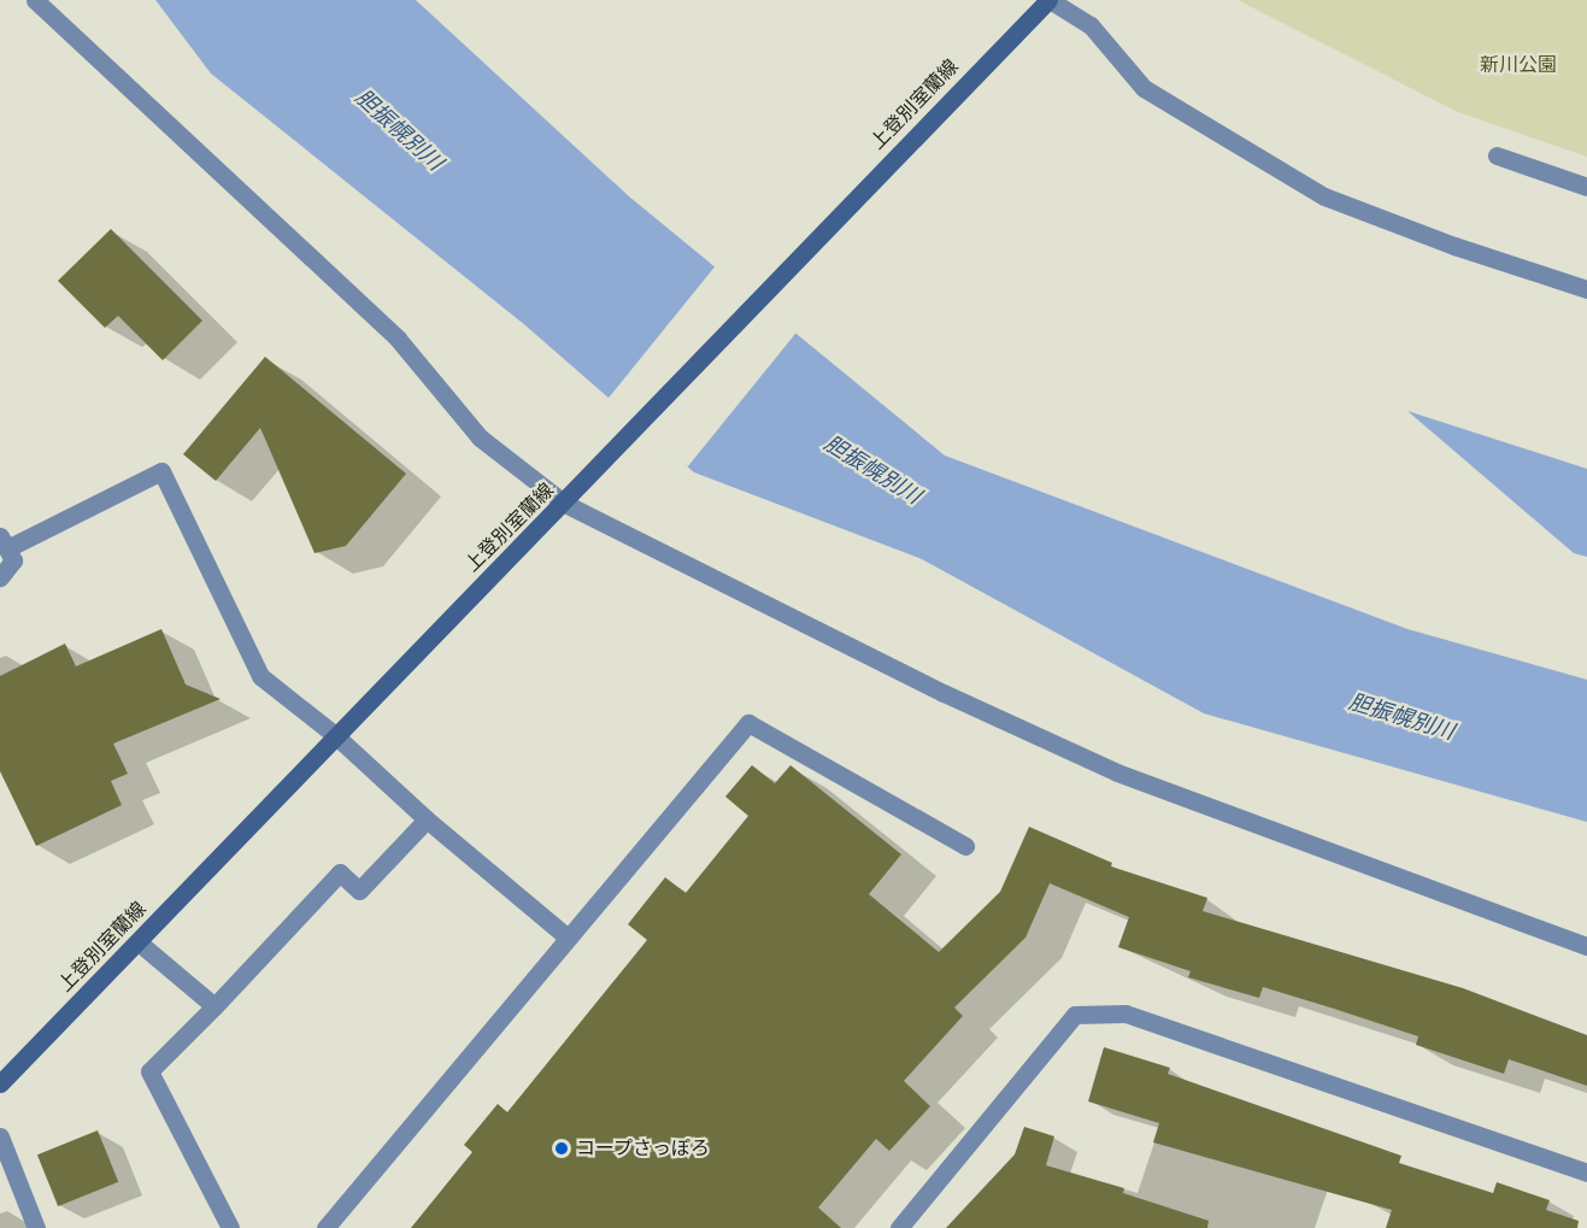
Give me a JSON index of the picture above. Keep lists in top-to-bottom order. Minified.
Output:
{"streets":{"main road":["上登別室蘭線"]},"water":["胆振幌別川"],"parks":["新川公園"],"places":["コープさっぽろ"]}
